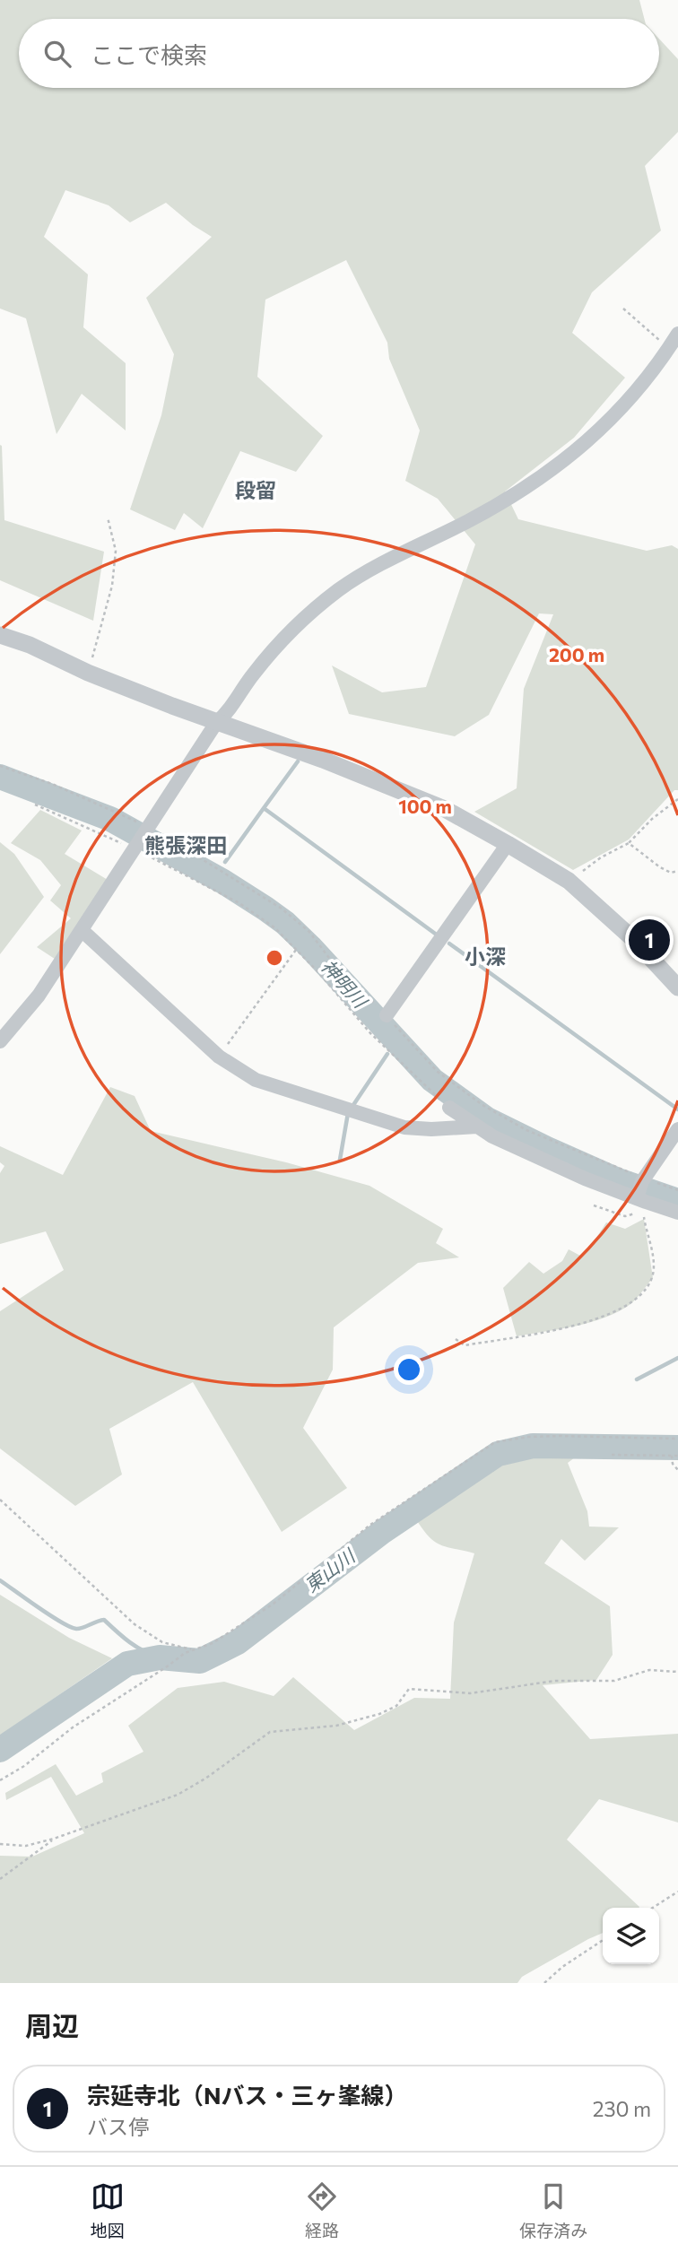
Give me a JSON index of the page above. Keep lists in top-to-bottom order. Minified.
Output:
{"districts":["段留","熊張深田","小深"],"water":["神明川","東山川"],"page":{"search":"ここで検索","pins":"1","heading":"周辺","list":[{"mark":"1","name":"宗延寺北（Nバス・三ヶ峯線）","note":"バス停","value":"230 m"}],"nav":["地図","経路","保存済み"]},"rings":["200 m","100 m"]}
